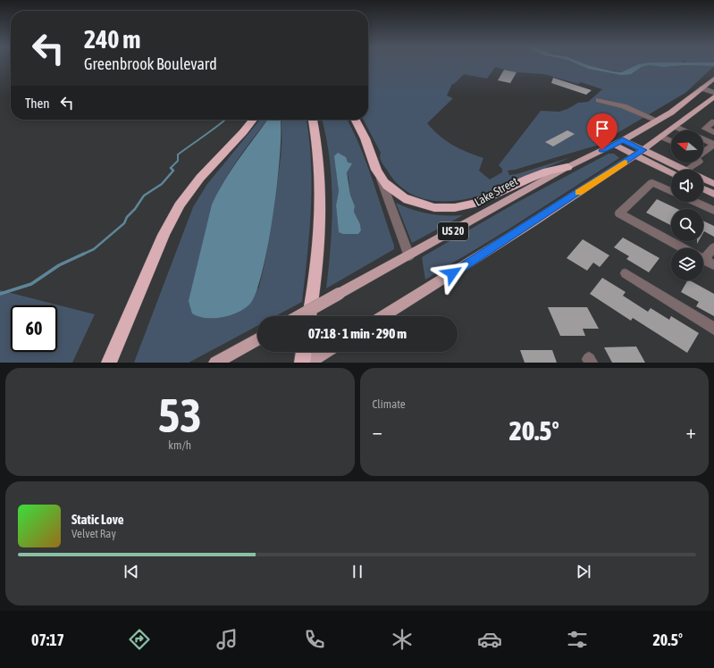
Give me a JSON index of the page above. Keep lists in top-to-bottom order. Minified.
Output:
{"streets":{"main road":["Lake Street","US 20"]},"north":"left","page":{"turn":["240 m","Greenbrook Boulevard"],"then":"Then","limit":"60","trip":"07:18 · 1 min · 290 m","tile":[["53","km/h"],"Climate"],"heat":["−","20.5°","+"],"song":["Static Love","Velvet Ray"],"tabs":["07:17","20.5°"]}}
